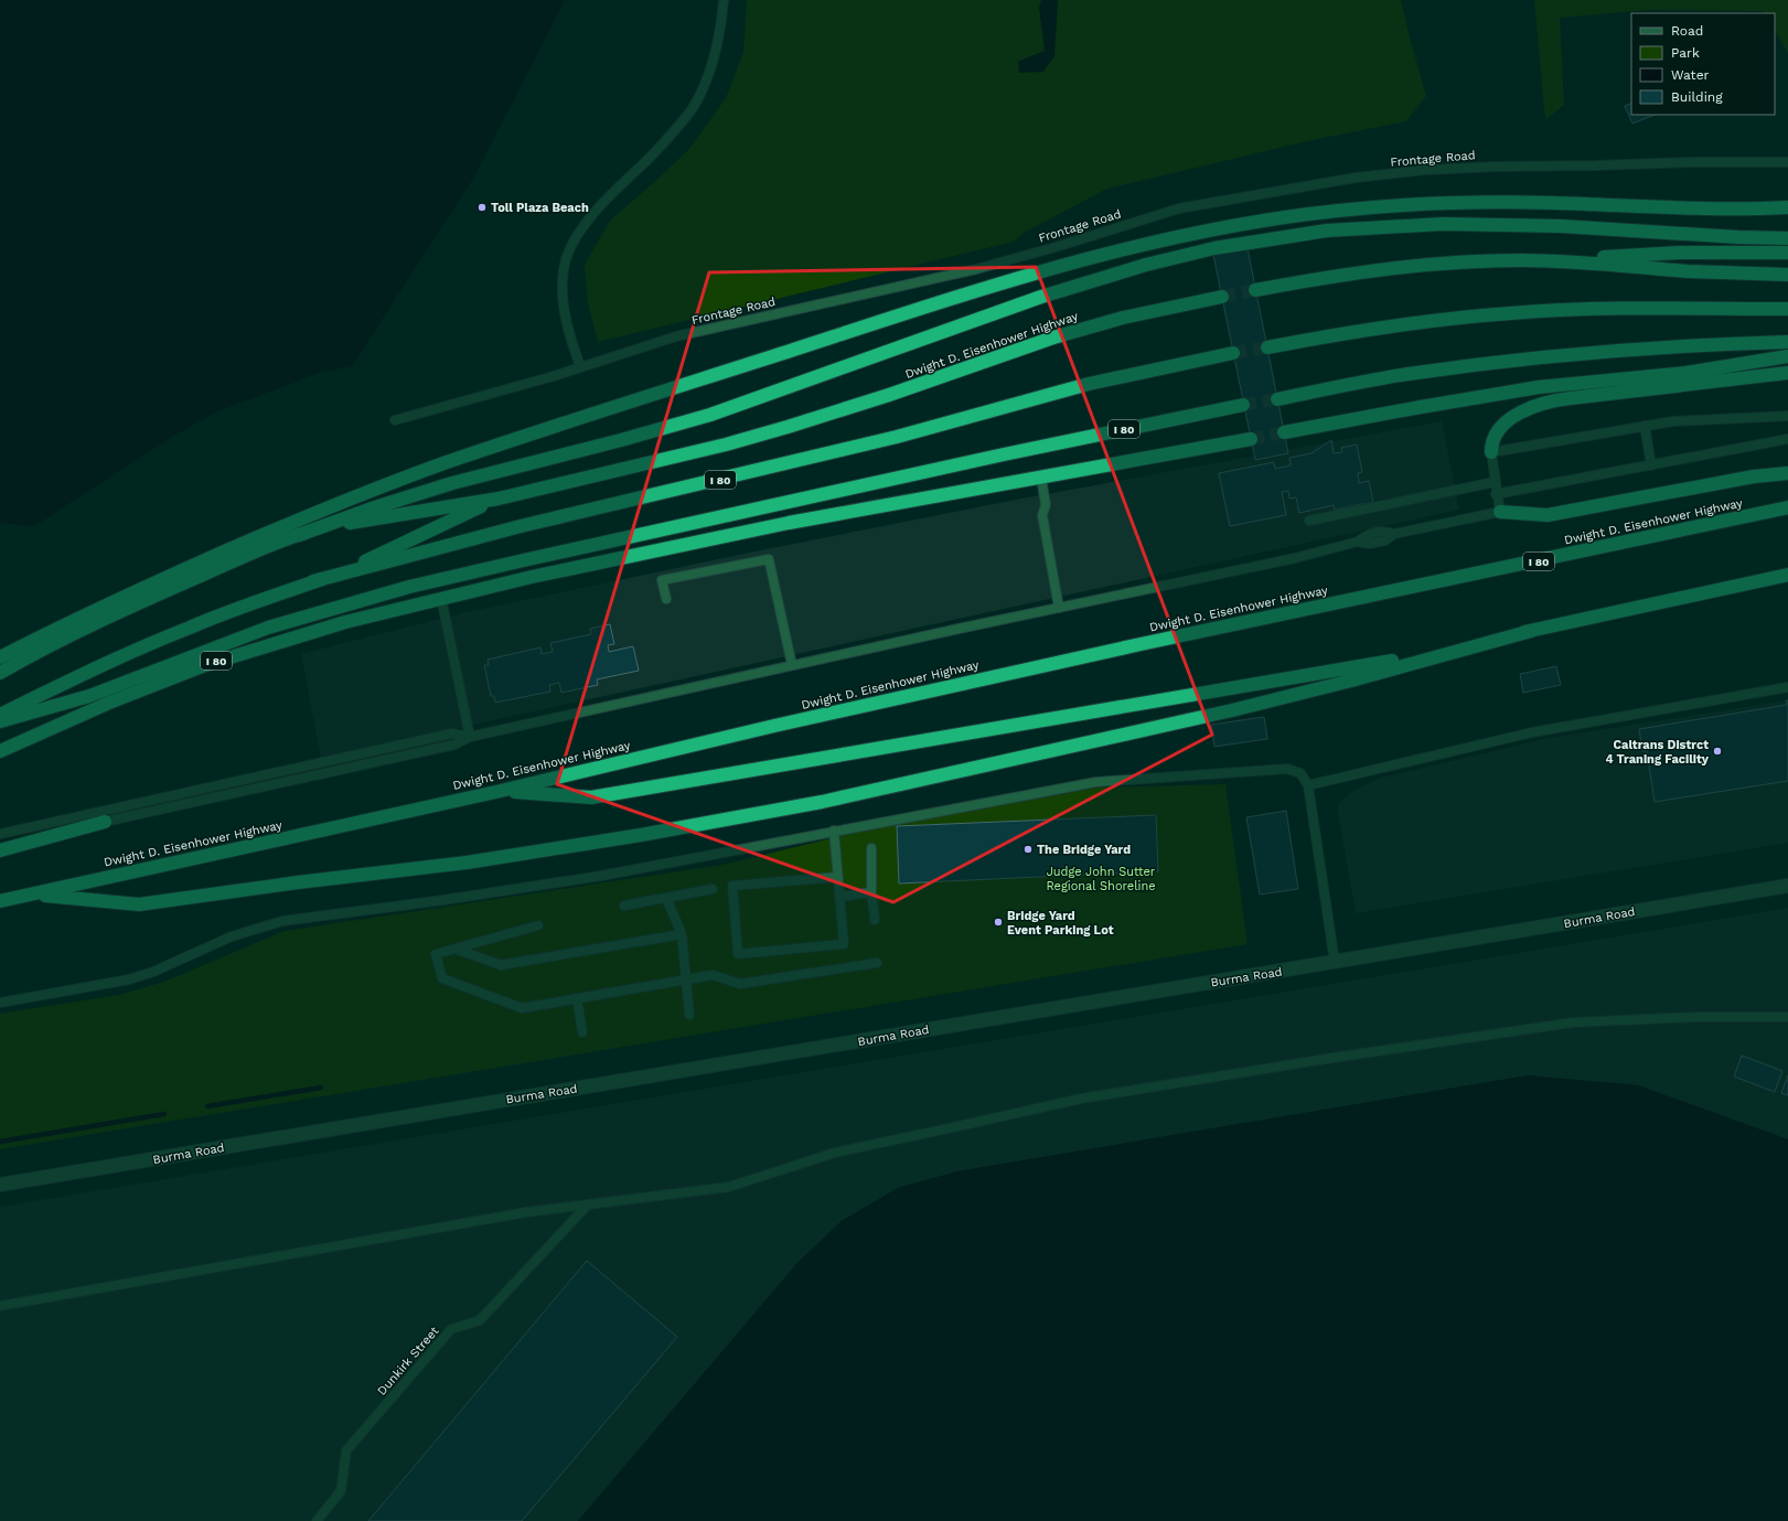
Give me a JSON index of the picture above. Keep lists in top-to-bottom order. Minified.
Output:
{"streets":{"highway":["Dwight D. Eisenhower Highway","I 80"],"street":["Burma Road"],"lane":["Frontage Road","Dunkirk Street"]},"parks":["Judge John Sutter Regional Shoreline"],"places":["Toll Plaza Beach","Caltrans Distrct 4 Traning Facility","The Bridge Yard","Bridge Yard Event Parking Lot"],"legend":["Road","Park","Water","Building"]}
